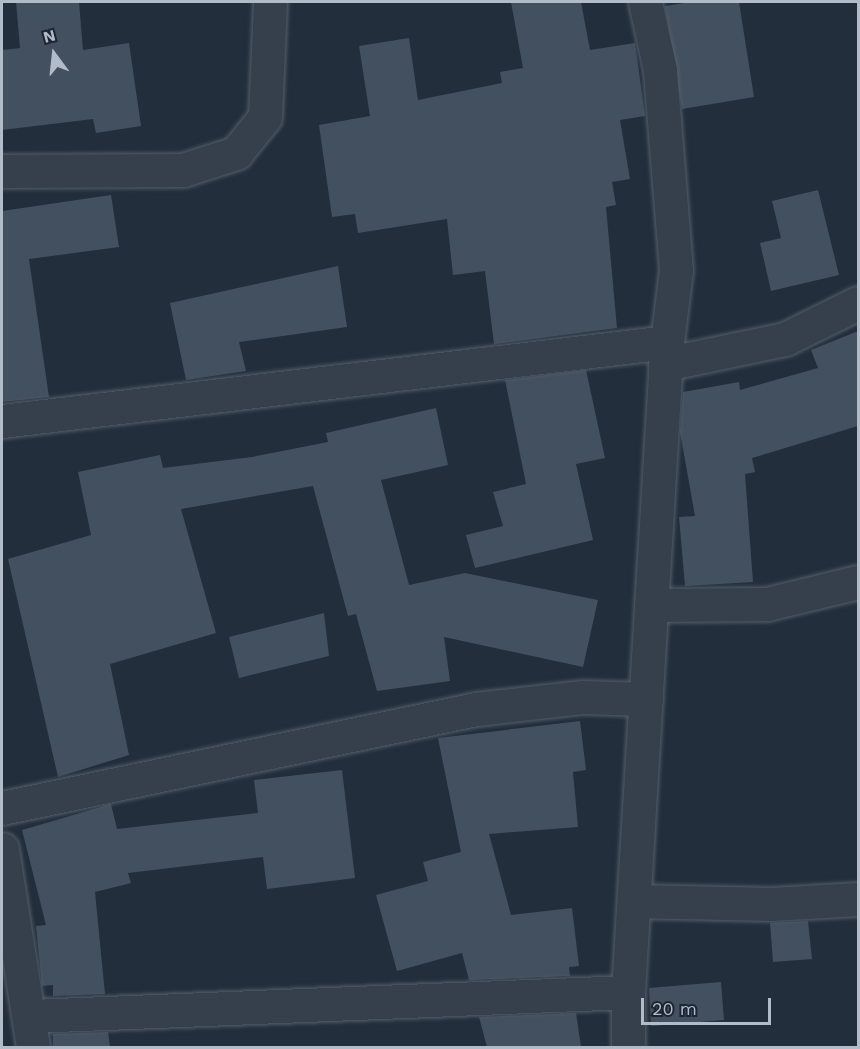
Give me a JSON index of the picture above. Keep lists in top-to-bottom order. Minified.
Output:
{"scale_bar":"20 m","north":"top"}
